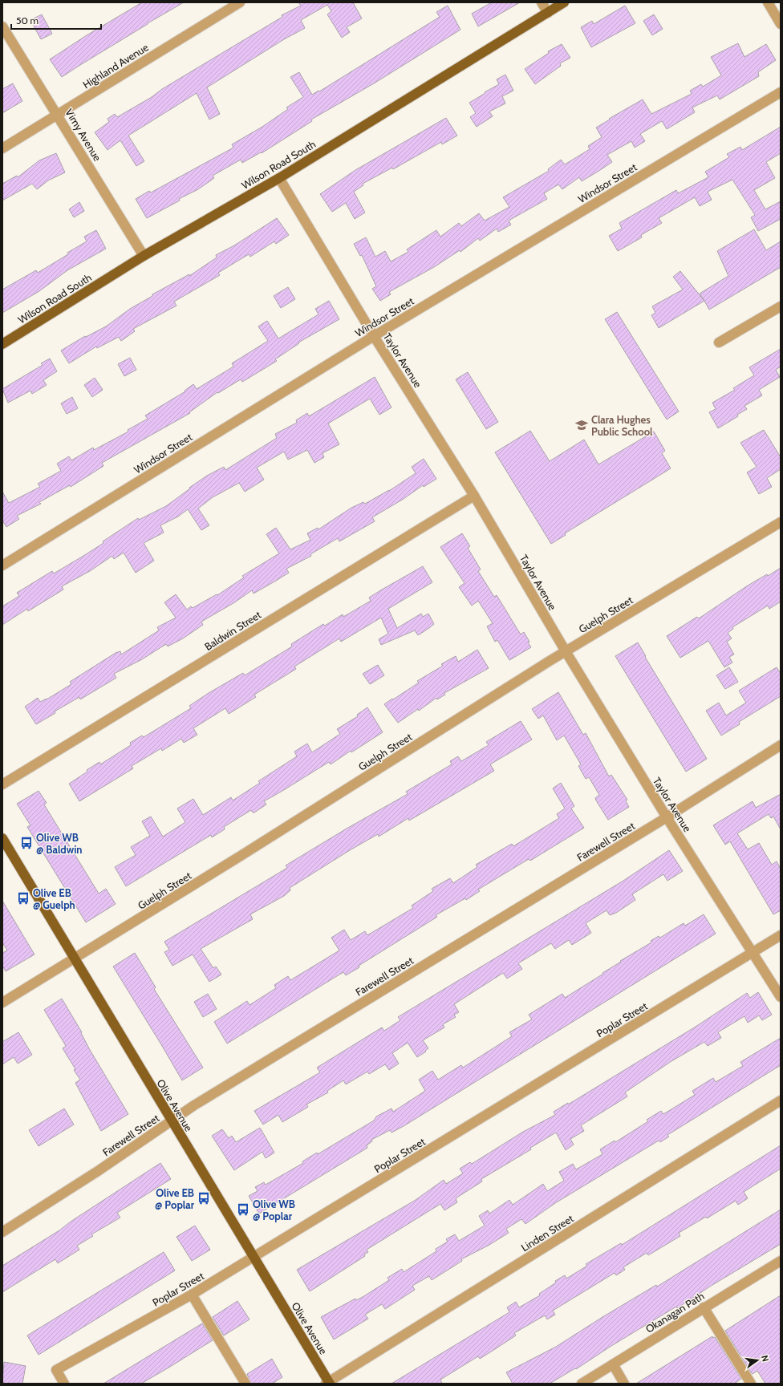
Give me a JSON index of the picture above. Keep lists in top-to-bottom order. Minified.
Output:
{"streets":{"main road":["Wilson Road South","Olive Avenue"],"street":["Highland Avenue","Vimy Avenue","Windsor Street","Taylor Avenue","Guelph Street","Baldwin Street","Farewell Street","Poplar Street","Linden Street","Okanagan Path"]},"crossings":[["Highland Avenue","Vimy Avenue"],["Vimy Avenue","Wilson Road South"],["Wilson Road South","Taylor Avenue"],["Windsor Street","Taylor Avenue"],["Taylor Avenue","Guelph Street"],["Taylor Avenue","Baldwin Street"],["Taylor Avenue","Farewell Street"],["Taylor Avenue","Poplar Street"],["Guelph Street","Olive Avenue"],["Farewell Street","Olive Avenue"],["Poplar Street","Olive Avenue"],["Olive Avenue","Linden Street"]],"places":{"school or university":["Clara Hughes Public School"],"bus stop":["Olive WB @ Baldwin","Olive EB @ Guelph","Olive EB @ Poplar","Olive WB @ Poplar"]},"scale_bar":"50 m","north":"right"}
